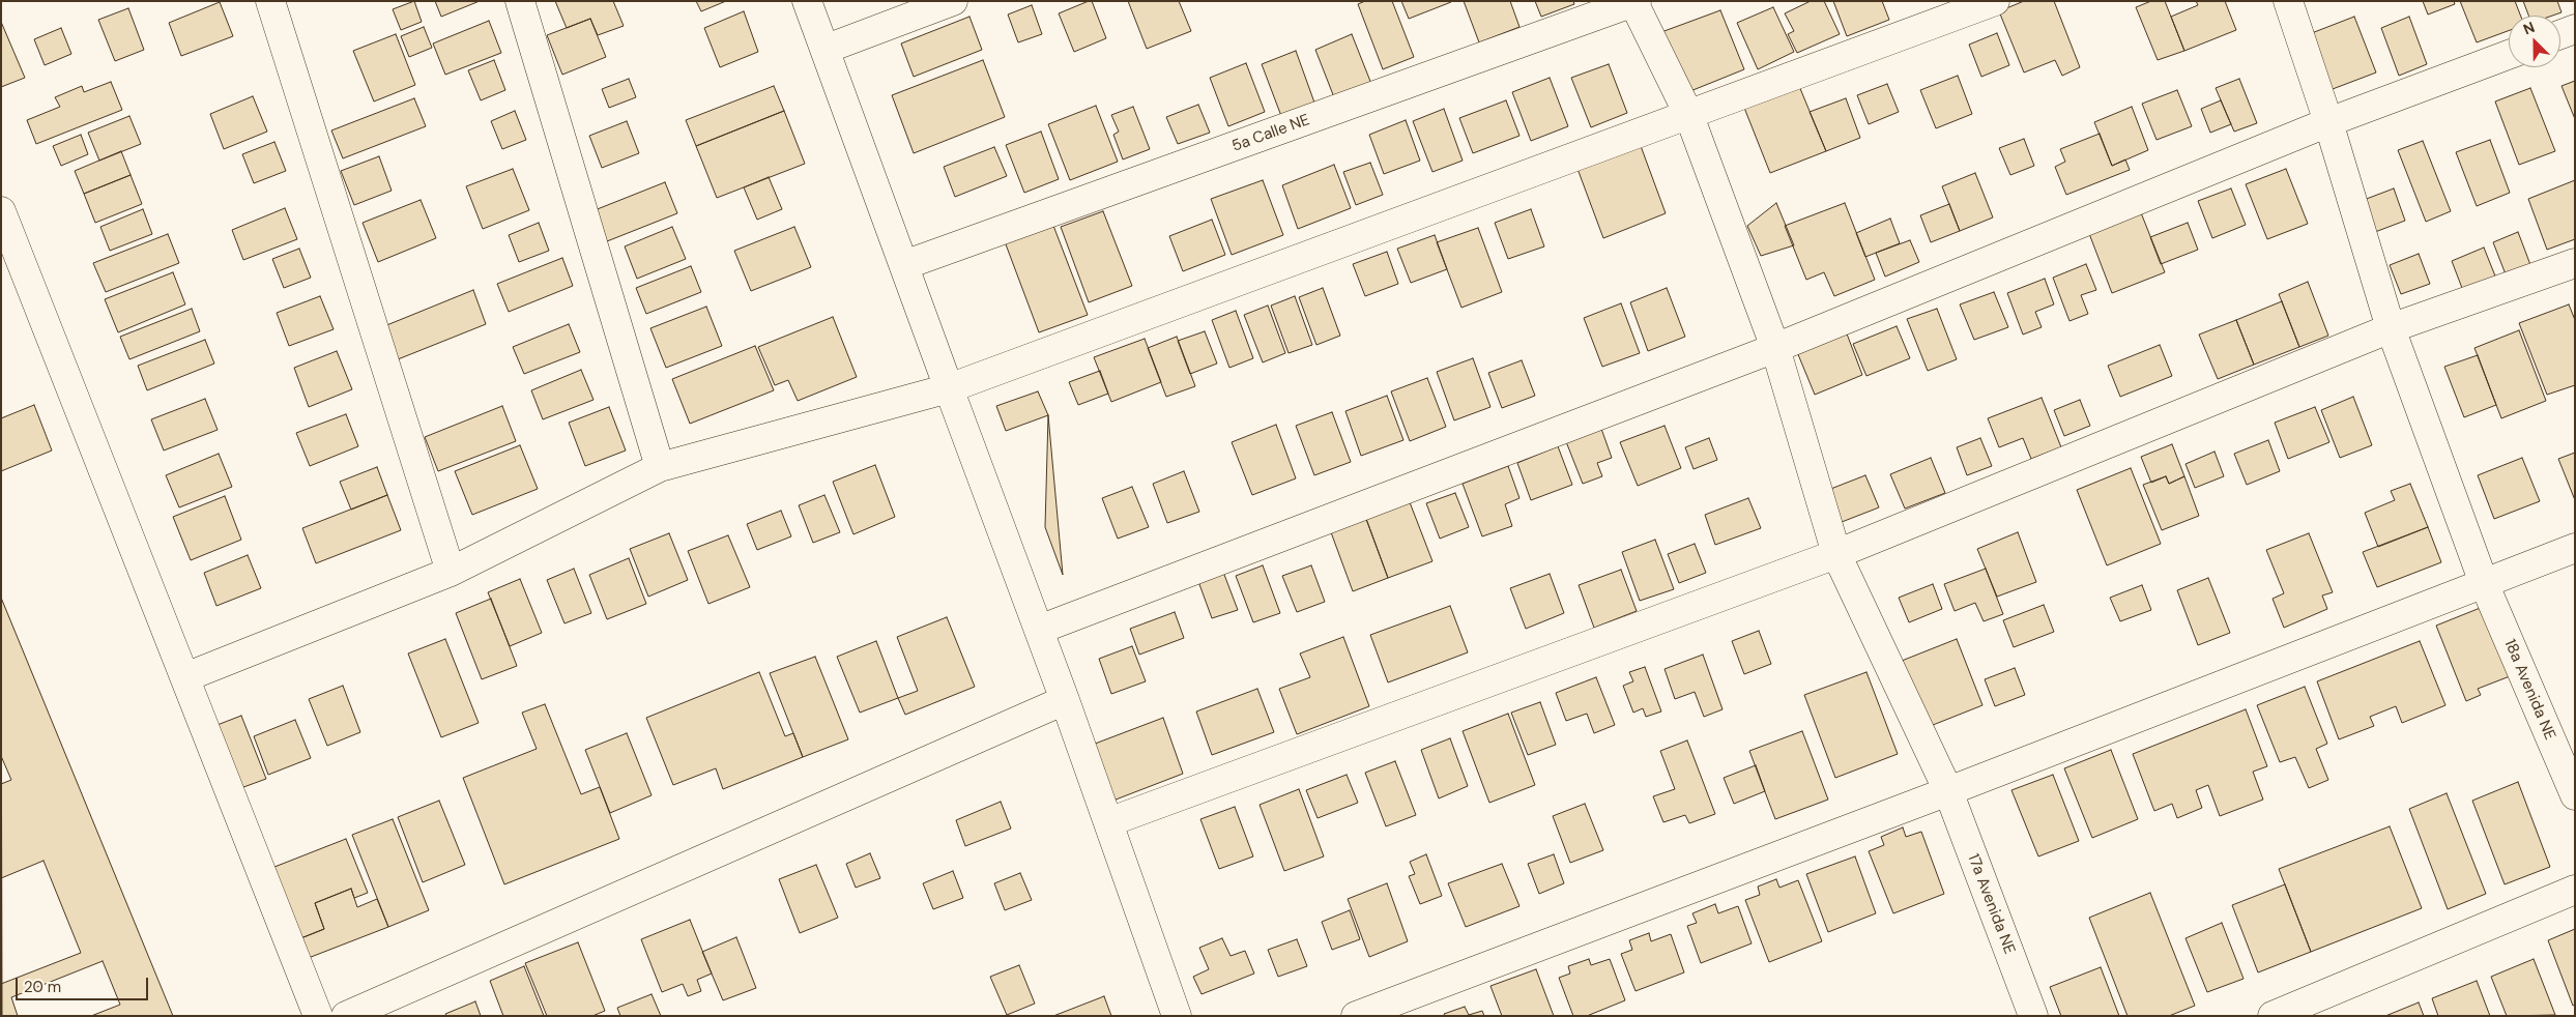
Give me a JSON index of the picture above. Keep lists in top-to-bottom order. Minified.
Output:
{"streets":{"street":["5a Calle NE","18a Avenida NE","17a Avenida NE"]},"crossings":[["5a Calle NE","17a Avenida NE"]],"scale_bar":"20 m","north":"top left"}
